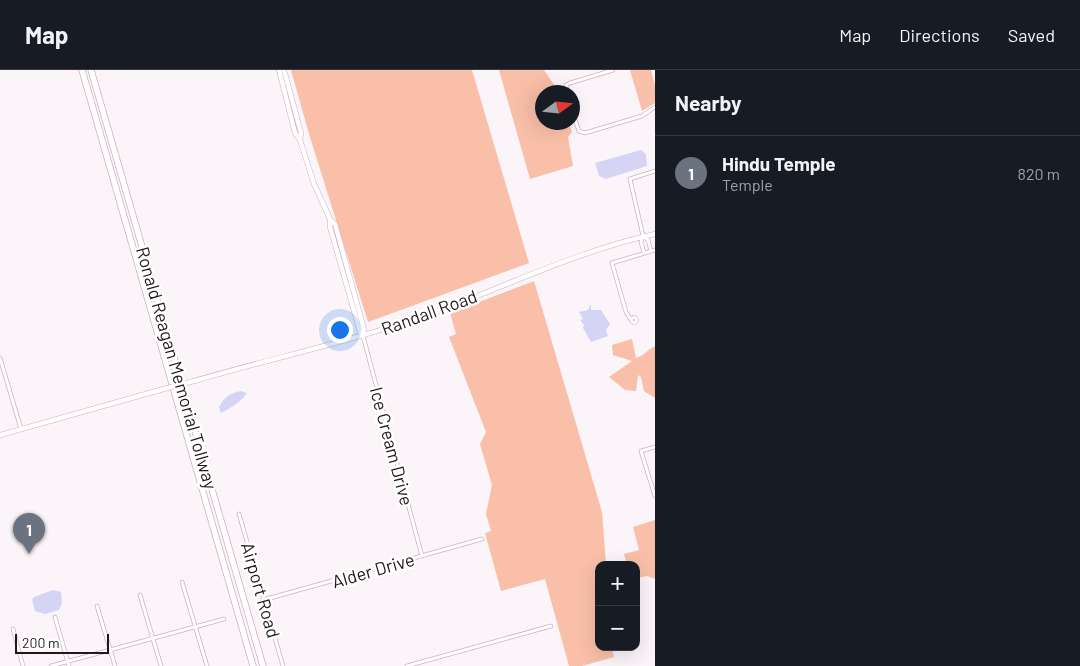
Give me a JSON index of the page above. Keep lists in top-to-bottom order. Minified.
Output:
{"streets":{"highway":["Ronald Reagan Memorial Tollway"],"main road":["Randall Road"],"street":["Ice Cream Drive","Alder Drive","Airport Road"]},"crossings":[["Randall Road","Ice Cream Drive"],["Ice Cream Drive","Alder Drive"],["Alder Drive","Airport Road"]],"scale_bar":"200 m","north":"right","page":{"header":"Map","nav":["Map","Directions","Saved"],"heading":"Nearby","list":[{"mark":"1","name":"Hindu Temple","note":"Temple","value":"820 m"}],"pins":"1","map_buttons":["+","−"],"scale":"200 m"}}
